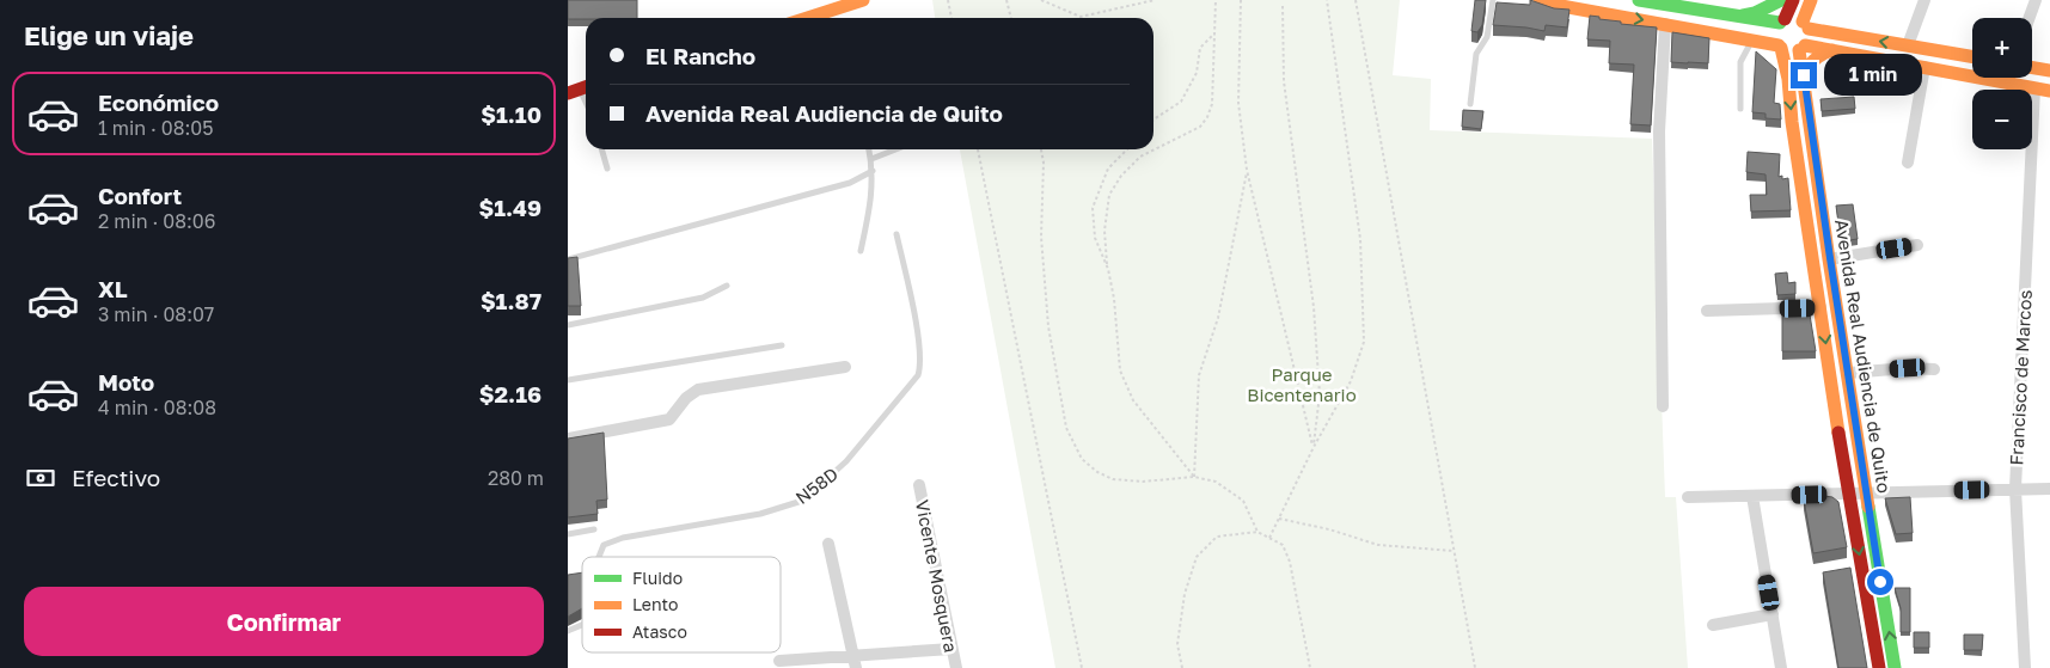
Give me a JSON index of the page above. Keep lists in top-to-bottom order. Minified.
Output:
{"streets":{"main road":["Avenida Real Audiencia de Quito"],"street":["Francisco de Marcos","Vicente Mosquera"],"lane":["N58D"]},"parks":["Parque Bicentenario"],"legend":["Fluido","Lento","Atasco"],"page":{"heading":"Elige un viaje","map_buttons":["+","−"],"banner":["El Rancho","Avenida Real Audiencia de Quito"],"bubble":"1 min","list":[{"name":"Económico","note":"1 min · 08:05","value":"$1.10"},{"name":"Confort","note":"2 min · 08:06","value":"$1.49"},{"name":"XL","note":"3 min · 08:07","value":"$1.87"},{"name":"Moto","note":"4 min · 08:08","value":"$2.16"}],"pay":["Efectivo","280 m"],"buttons":"Confirmar"}}
